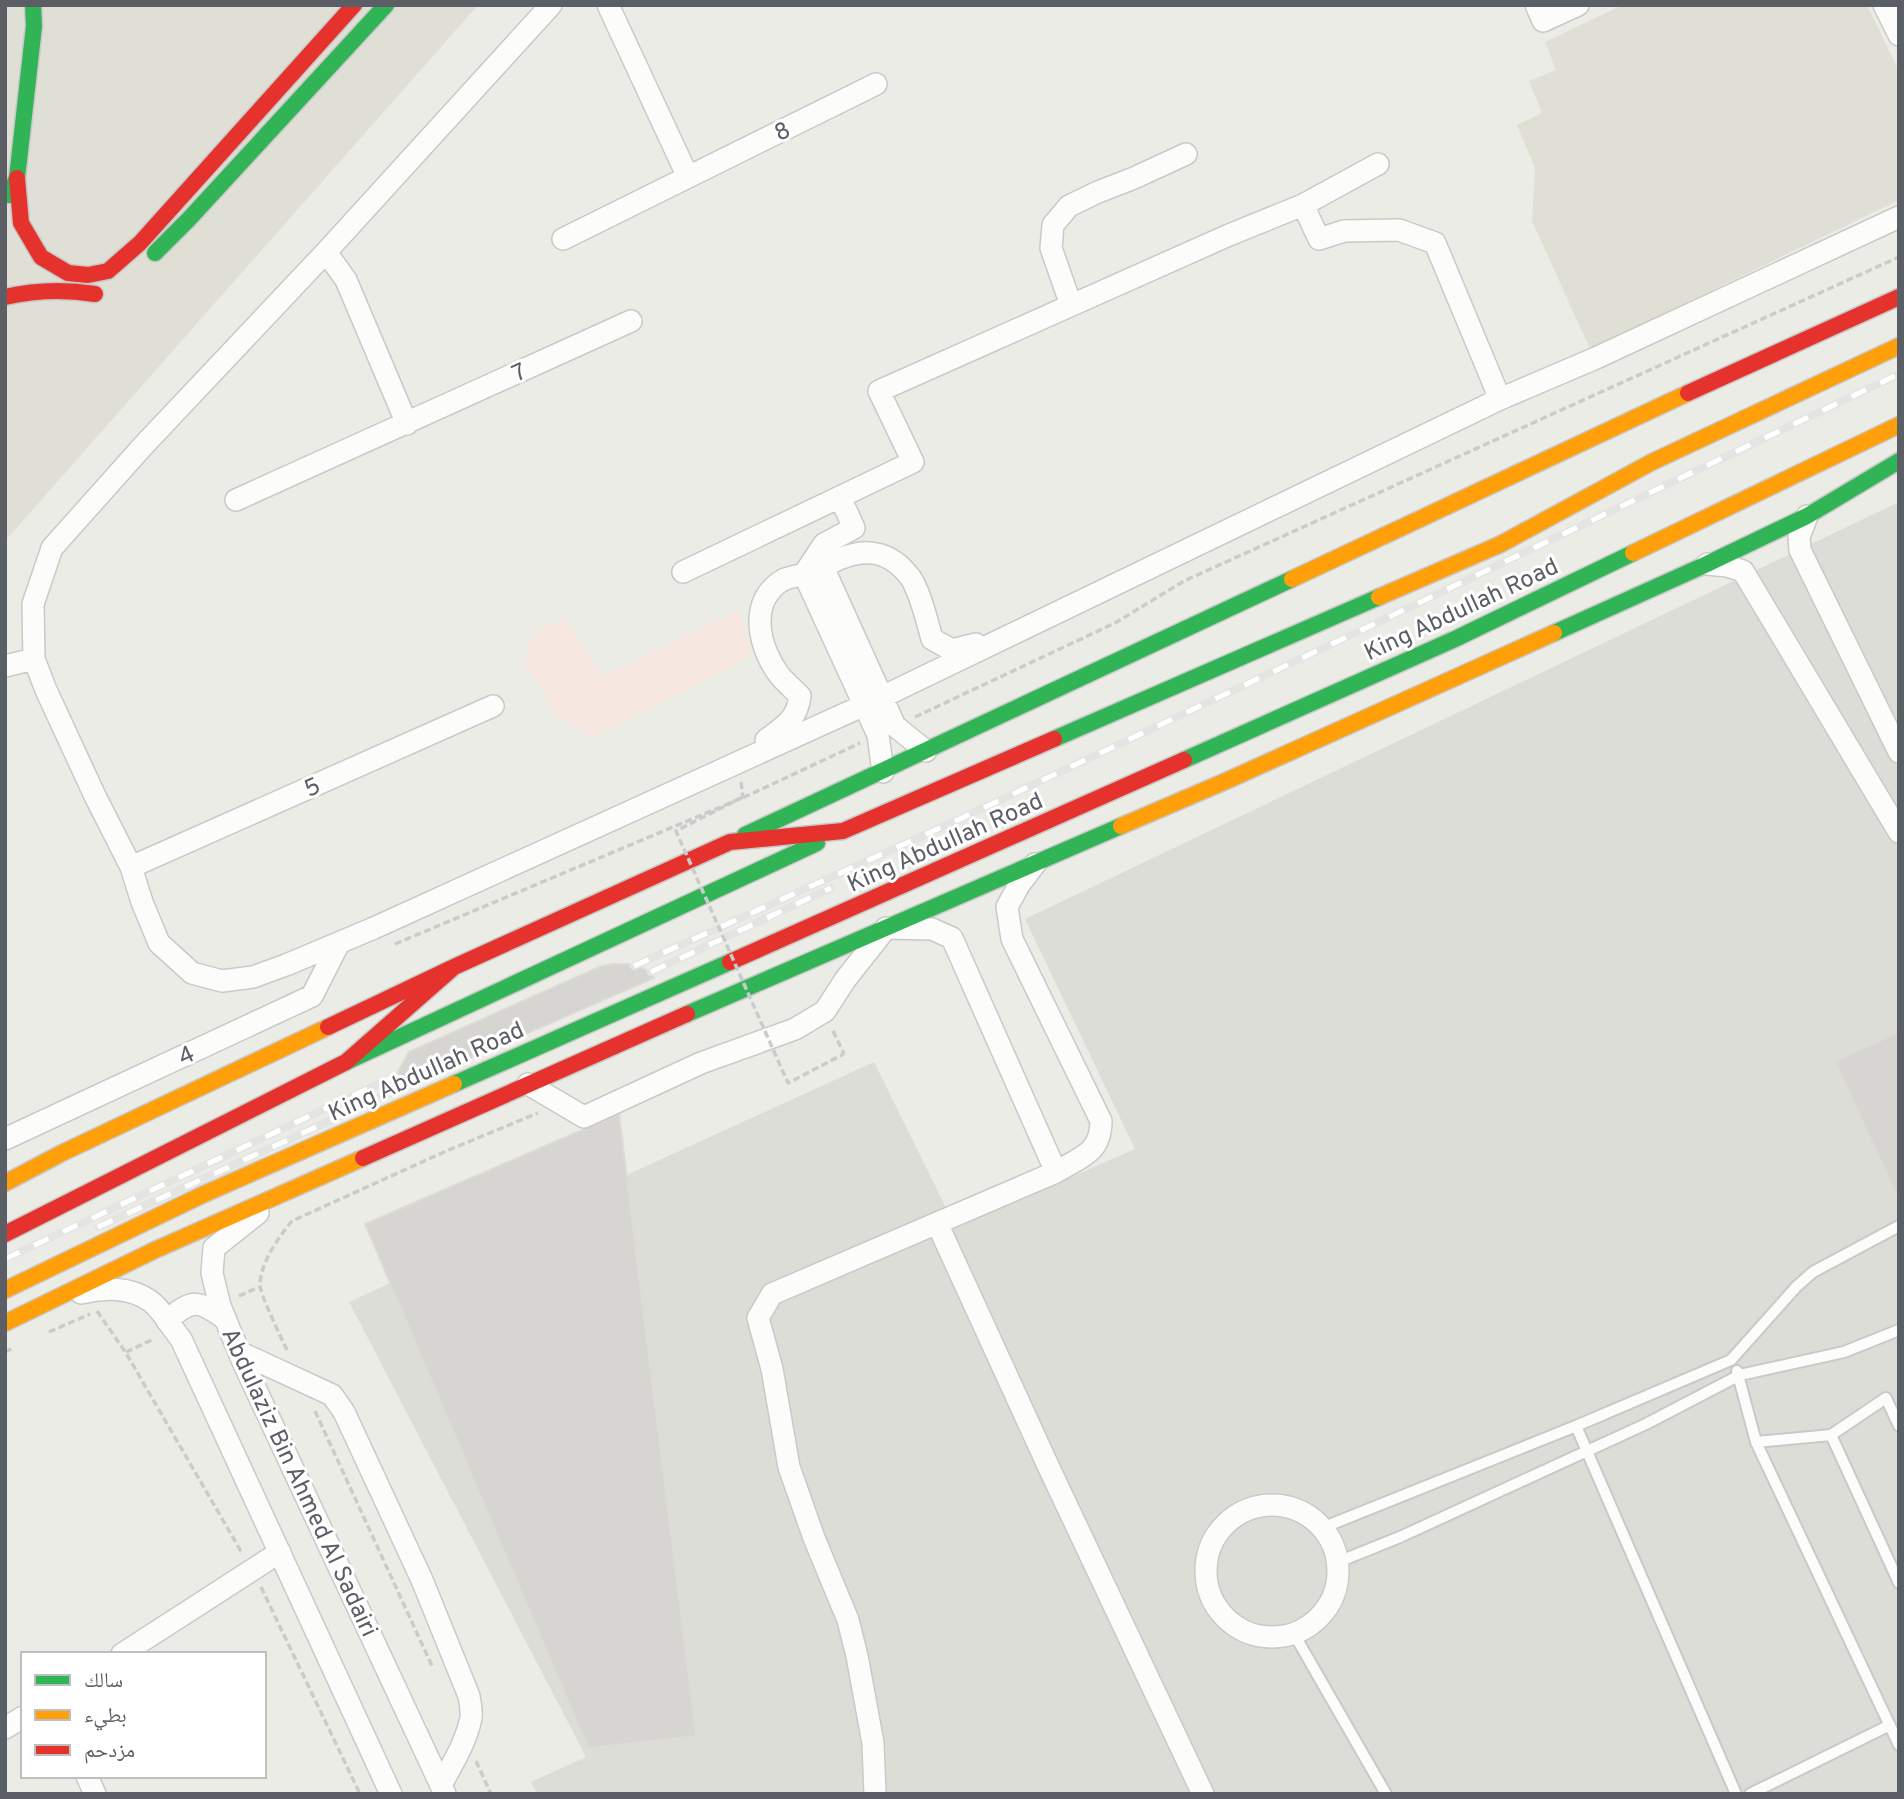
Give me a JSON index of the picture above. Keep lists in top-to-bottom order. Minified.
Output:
{"streets":{"main road":["King Abdullah Road"],"street":["8","7","5","4","Abdulaziz Bin Ahmed Al Sadairi"]},"legend":["سالك","بطيء","مزدحم"]}
